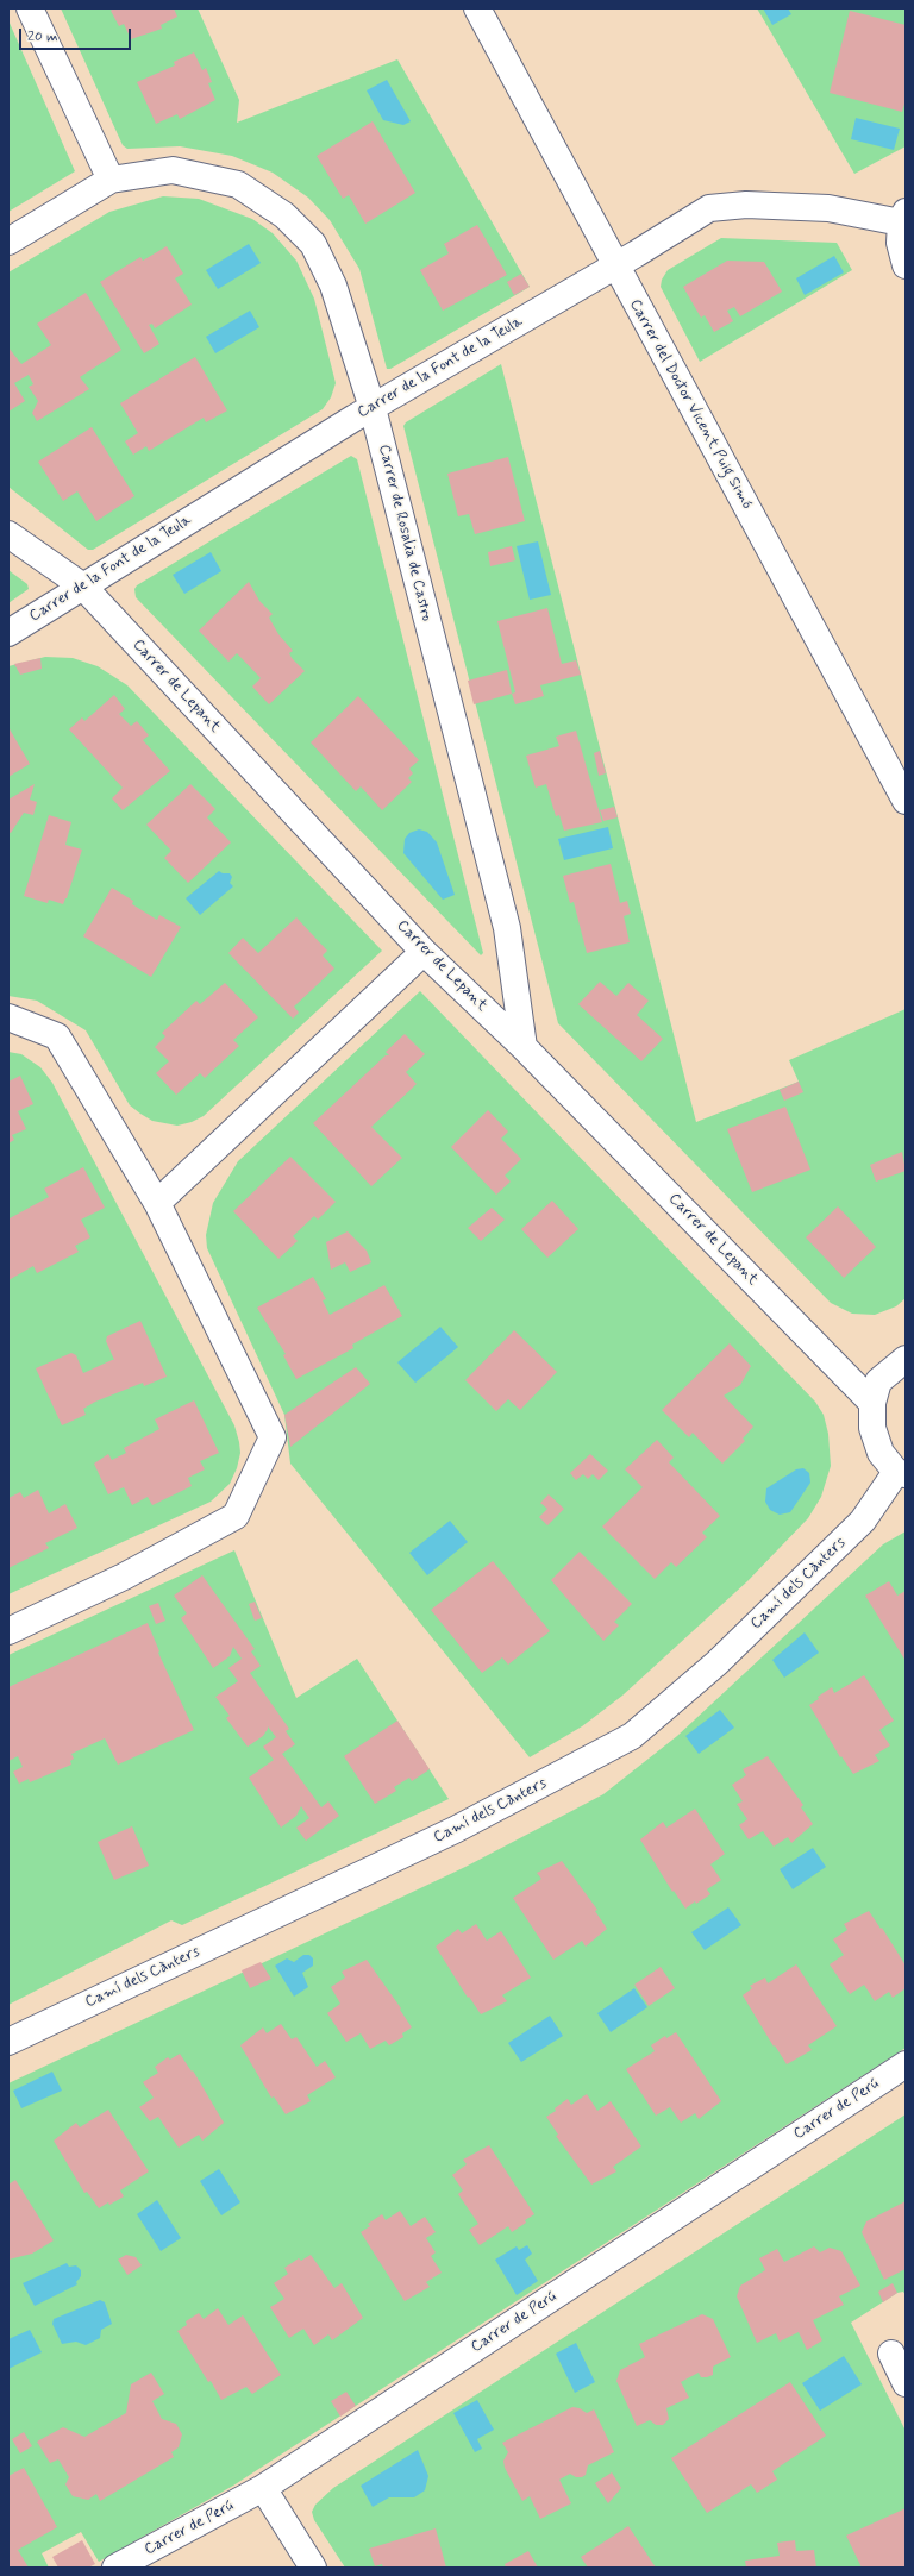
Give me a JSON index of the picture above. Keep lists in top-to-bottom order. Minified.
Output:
{"streets":{"street":["Carrer de la Font de la Teula","Carrer del Doctor Vicent Puig Simó","Carrer de Rosalia de Castro","Carrer de Lepant","Camí dels Cànters","Carrer de Perú"]},"crossings":[["Carrer de la Font de la Teula","Carrer del Doctor Vicent Puig Simó"],["Carrer de la Font de la Teula","Carrer de Rosalia de Castro"],["Carrer de la Font de la Teula","Carrer de Lepant"],["Carrer de Rosalia de Castro","Carrer de Lepant"]],"scale_bar":"20 m"}
